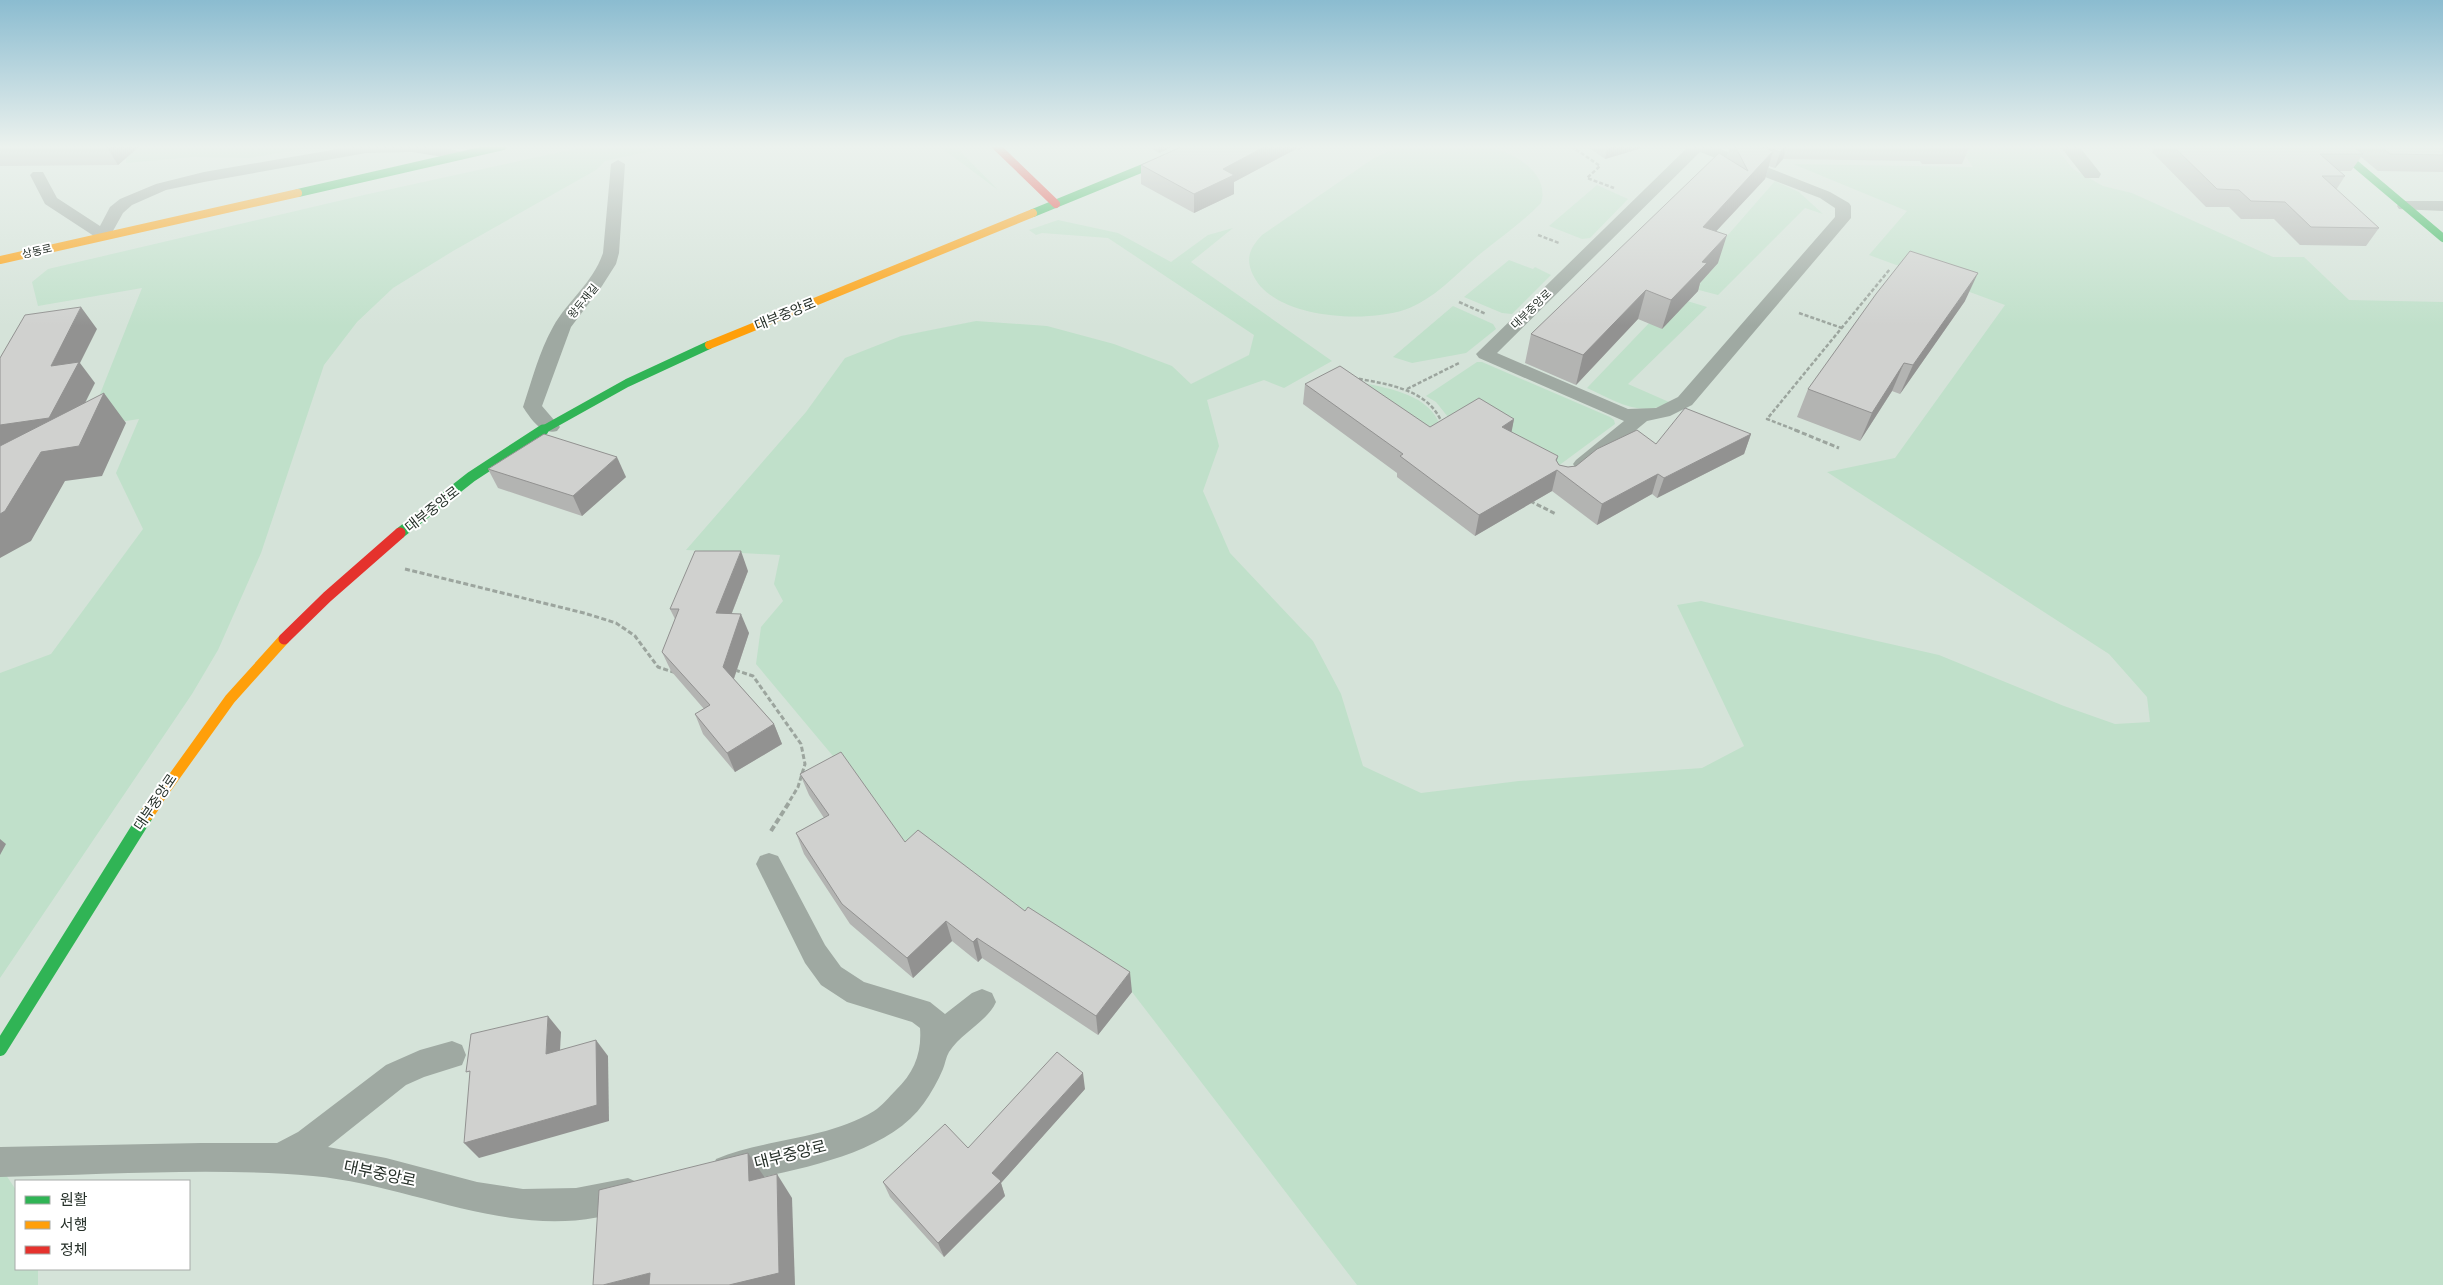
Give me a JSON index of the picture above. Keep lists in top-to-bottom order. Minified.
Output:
{"streets":{"street":["상동로","대부중앙로"],"lane":["왕두재길"]},"crossings":[["왕두재길","대부중앙로"]],"legend":["원활","서행","정체"]}
